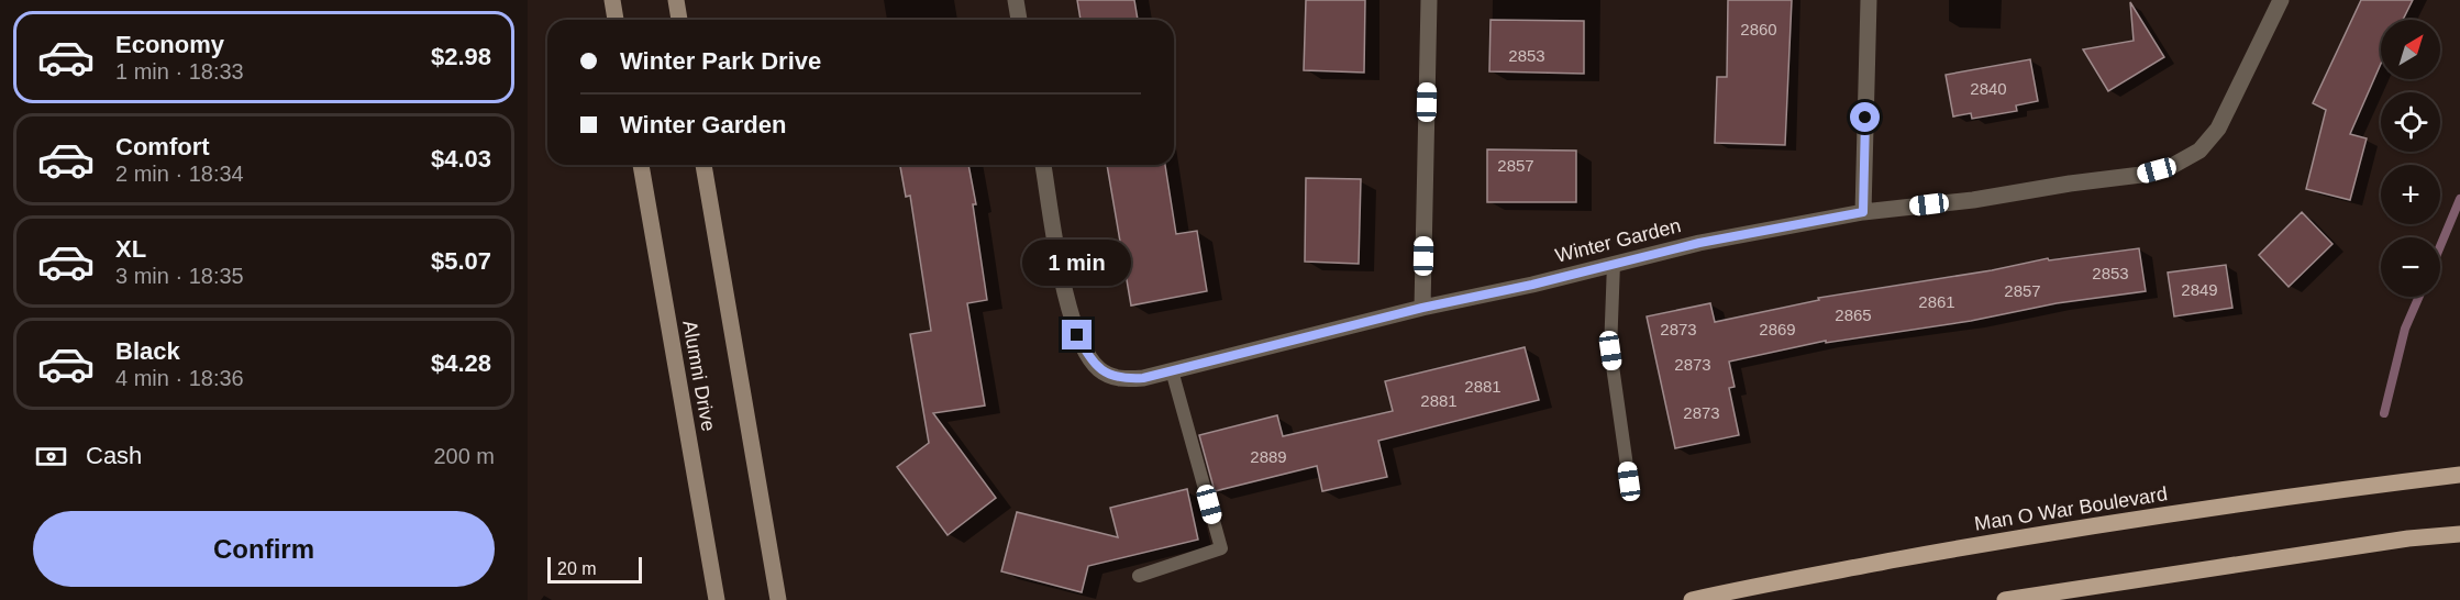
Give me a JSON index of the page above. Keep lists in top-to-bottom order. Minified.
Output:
{"streets":{"main road":["Alumni Drive","Man O War Boulevard"],"street":["Winter Garden"]},"house_numbers":["2860","2853","2840","2857","2853","2849","2857","2861","2865","2873","2869","2873","2881","2881","2873","2889"],"scale_bar":"20 m","north":"top right","page":{"list":[{"name":"Economy","note":"1 min · 18:33","value":"$2.98"},{"name":"Comfort","note":"2 min · 18:34","value":"$4.03"},{"name":"XL","note":"3 min · 18:35","value":"$5.07"},{"name":"Black","note":"4 min · 18:36","value":"$4.28"}],"map_buttons":["+","−"],"banner":["Winter Park Drive","Winter Garden"],"bubble":"1 min","pay":["Cash","200 m"],"buttons":"Confirm","scale":"20 m"}}
